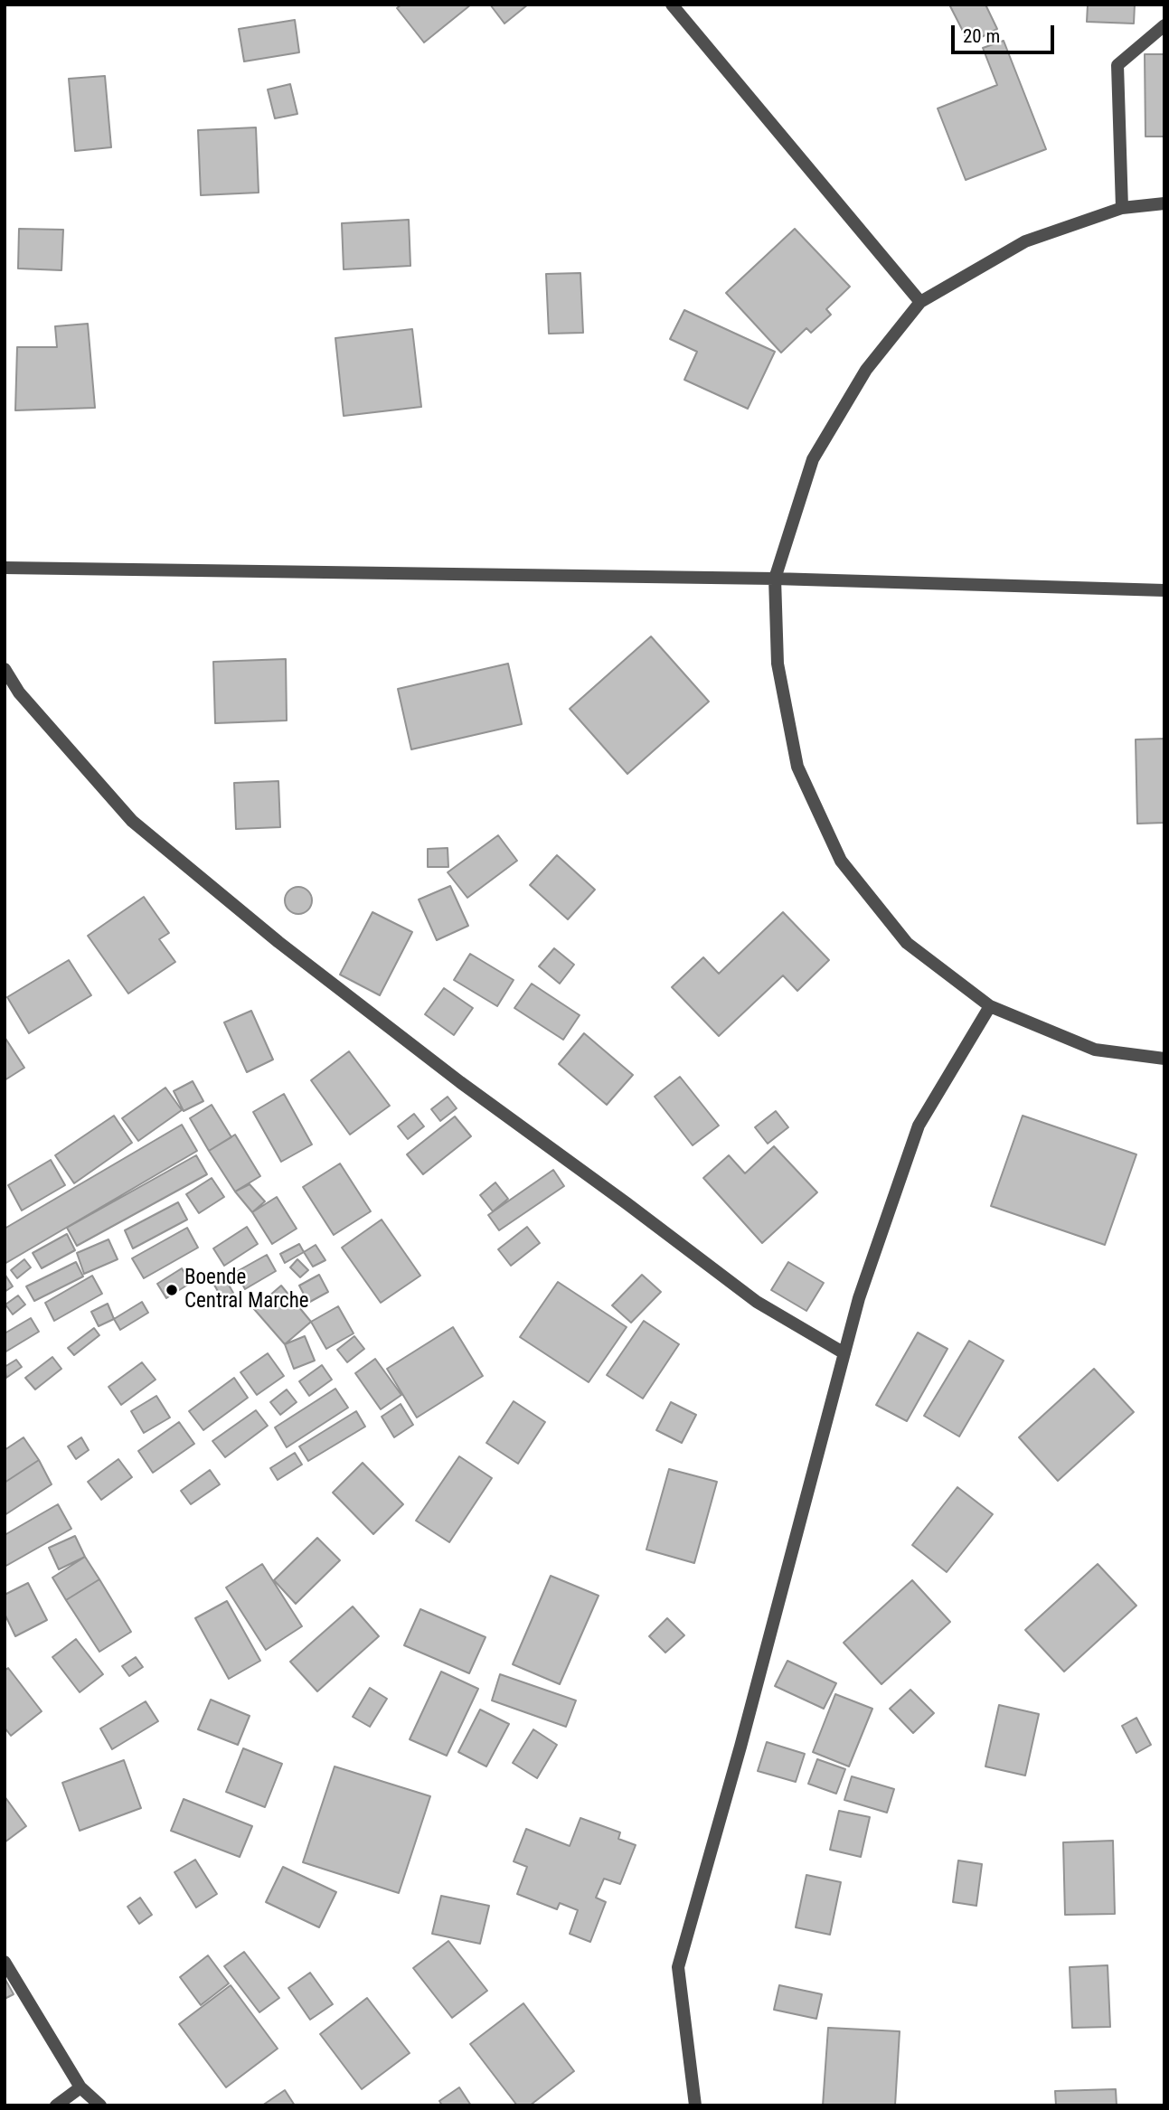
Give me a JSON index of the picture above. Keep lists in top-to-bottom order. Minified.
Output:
{"places":["Boende Central Marche"],"scale_bar":"20 m"}
